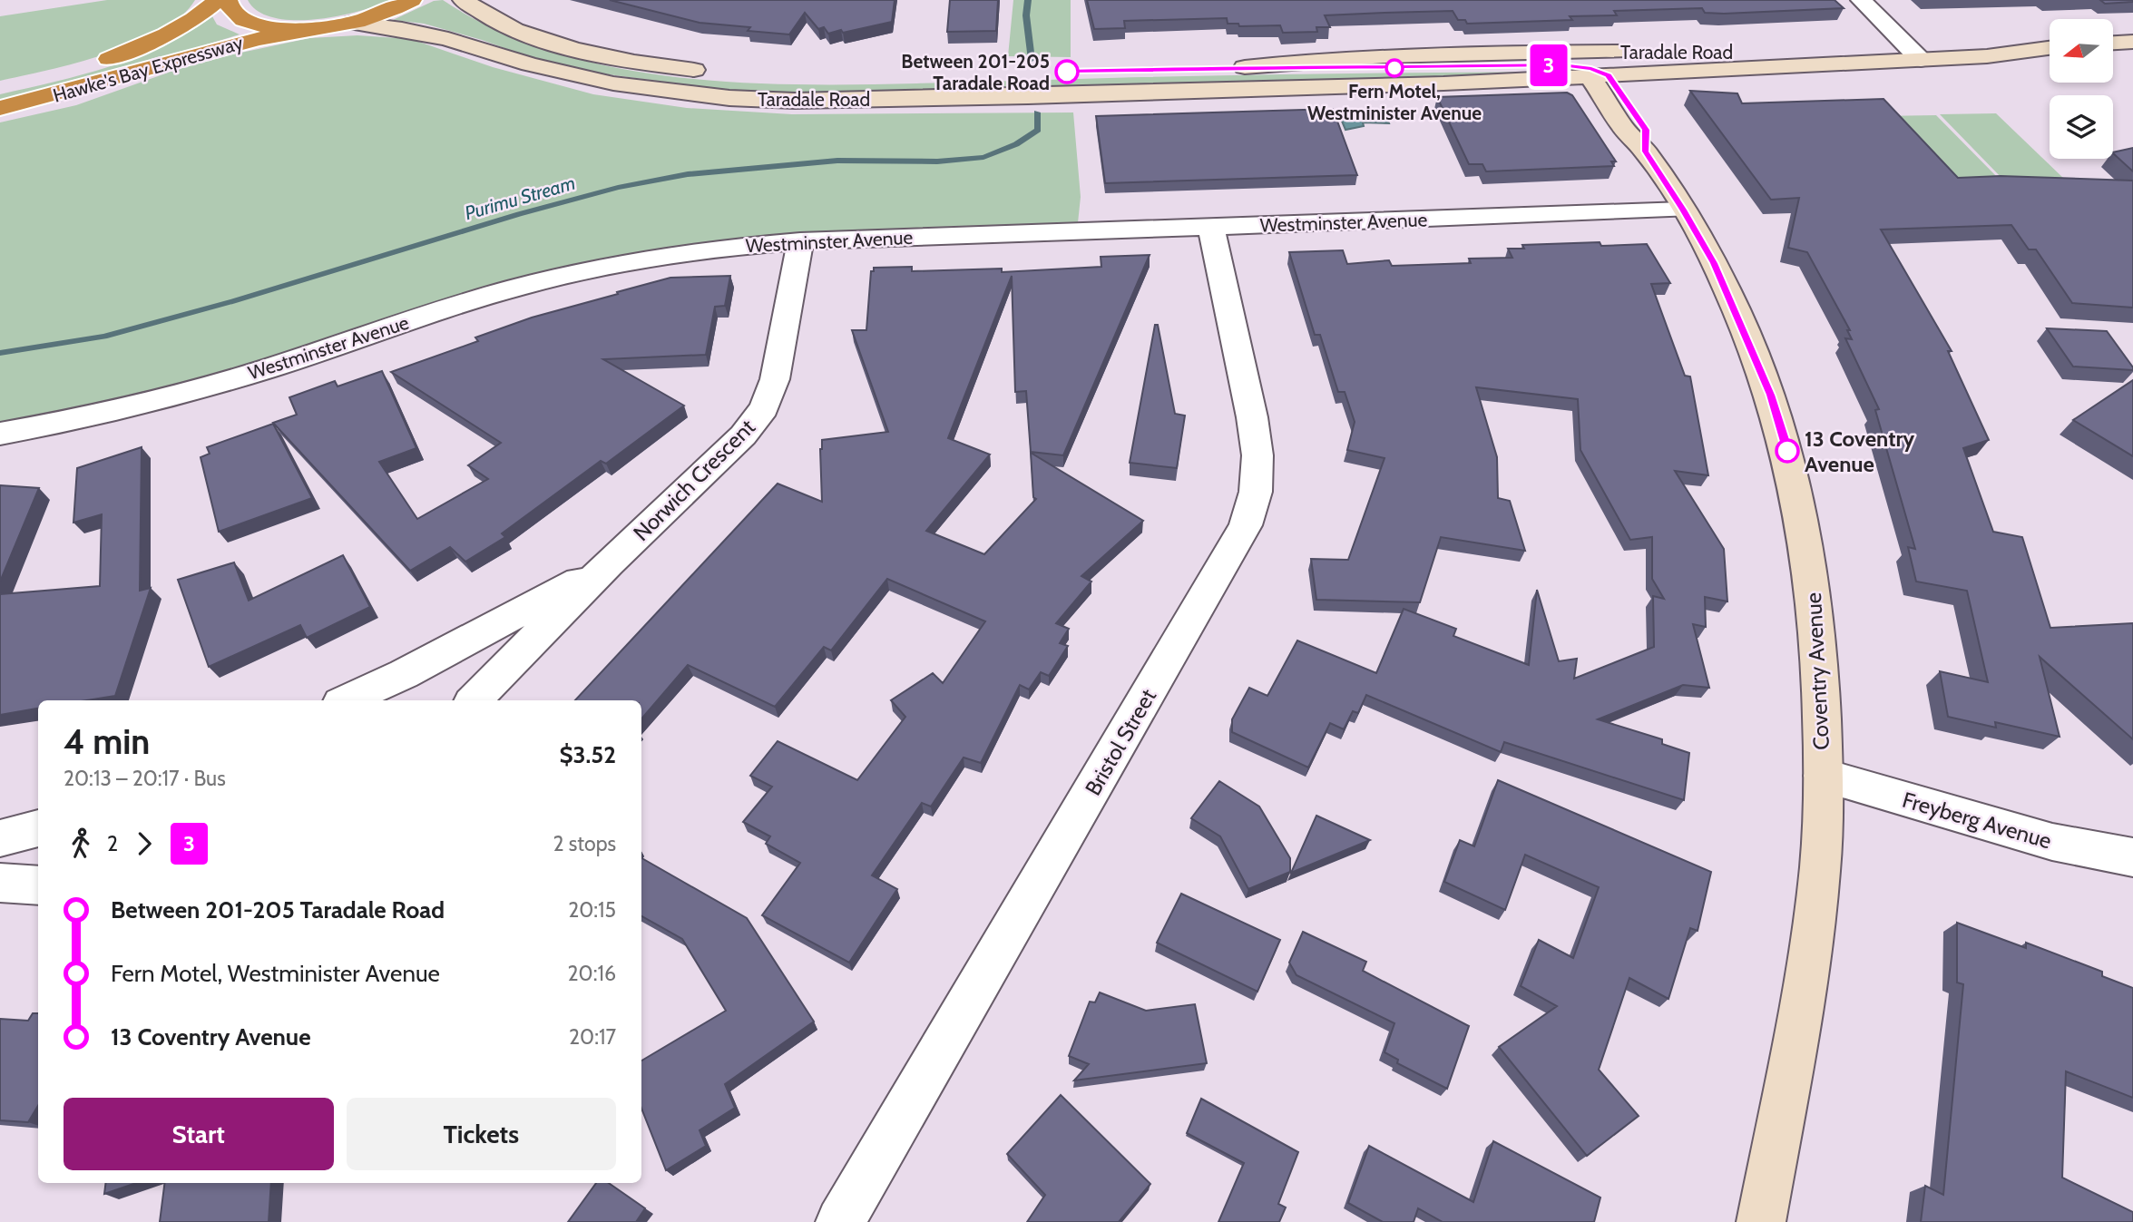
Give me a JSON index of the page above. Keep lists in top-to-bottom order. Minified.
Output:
{"streets":{"highway":["Hawke's Bay Expressway"],"main road":["Taradale Road","Coventry Avenue"],"street":["Westminster Avenue","Norwich Crescent","Bristol Street","Freyberg Avenue"]},"crossings":[["Taradale Road","Coventry Avenue"],["Westminster Avenue","Norwich Crescent"],["Westminster Avenue","Coventry Avenue"],["Westminster Avenue","Bristol Street"],["Coventry Avenue","Freyberg Avenue"]],"water":["Purimu Stream"],"places":["Fern Motel, Westminister Avenue","Between 201-205 Taradale Road","13 Coventry Avenue"],"lines":["bus line 3"],"north":"left","page":{"on_map":"3","heading":["4 min","20:13 – 20:17 · Bus","$3.52"],"legs":["2","3","2 stops"],"list":[{"name":"Between 201-205 Taradale Road","value":"20:15"},{"name":"Fern Motel, Westminister Avenue","value":"20:16"},{"name":"13 Coventry Avenue","value":"20:17"}],"buttons":["Start","Tickets"]}}
